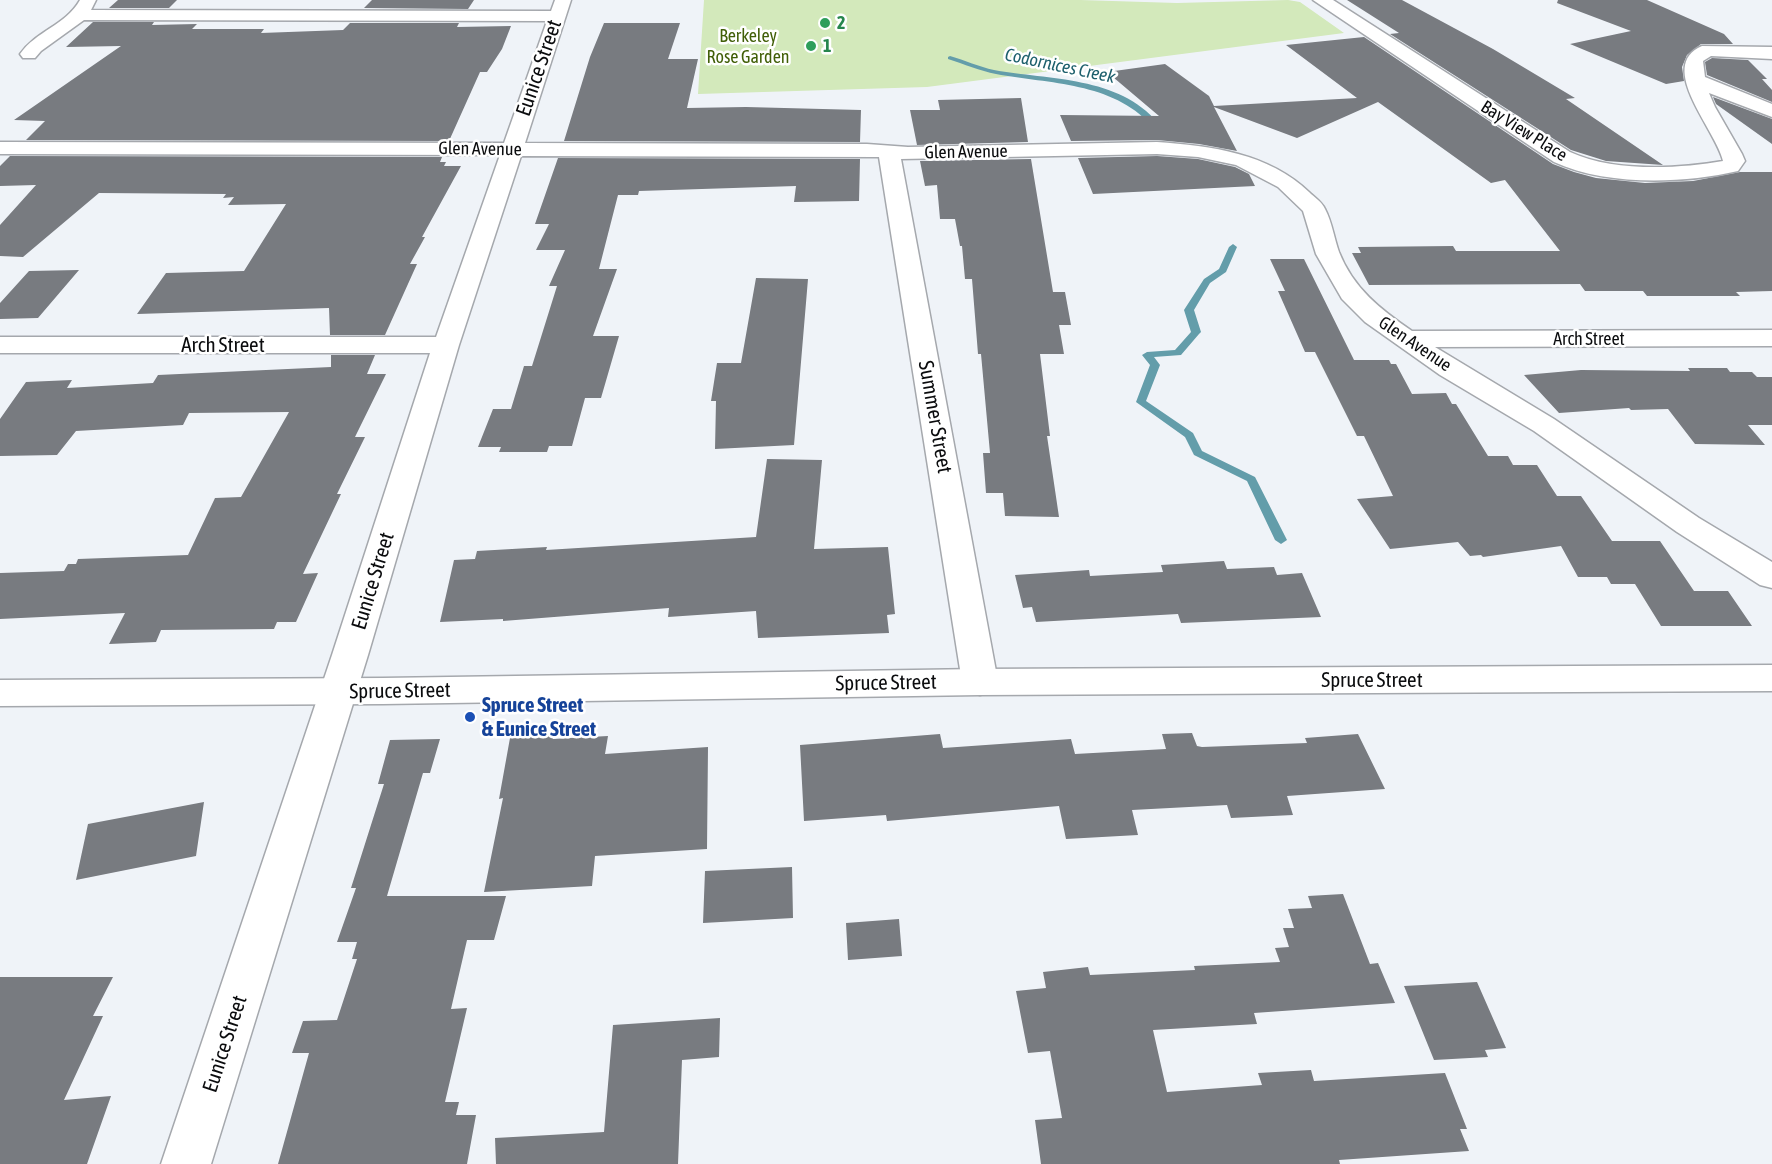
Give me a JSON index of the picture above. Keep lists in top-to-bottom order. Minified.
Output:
{"streets":{"street":["Eunice Street","Bay View Place","Glen Avenue","Arch Street","Summer Street","Spruce Street"]},"crossings":[["Eunice Street","Glen Avenue"],["Eunice Street","Arch Street"],["Eunice Street","Spruce Street"],["Glen Avenue","Arch Street"],["Glen Avenue","Summer Street"],["Summer Street","Spruce Street"]],"water":["Codornices Creek"],"parks":["Berkeley Rose Garden"],"places":["2","1","Spruce Street & Eunice Street"]}
